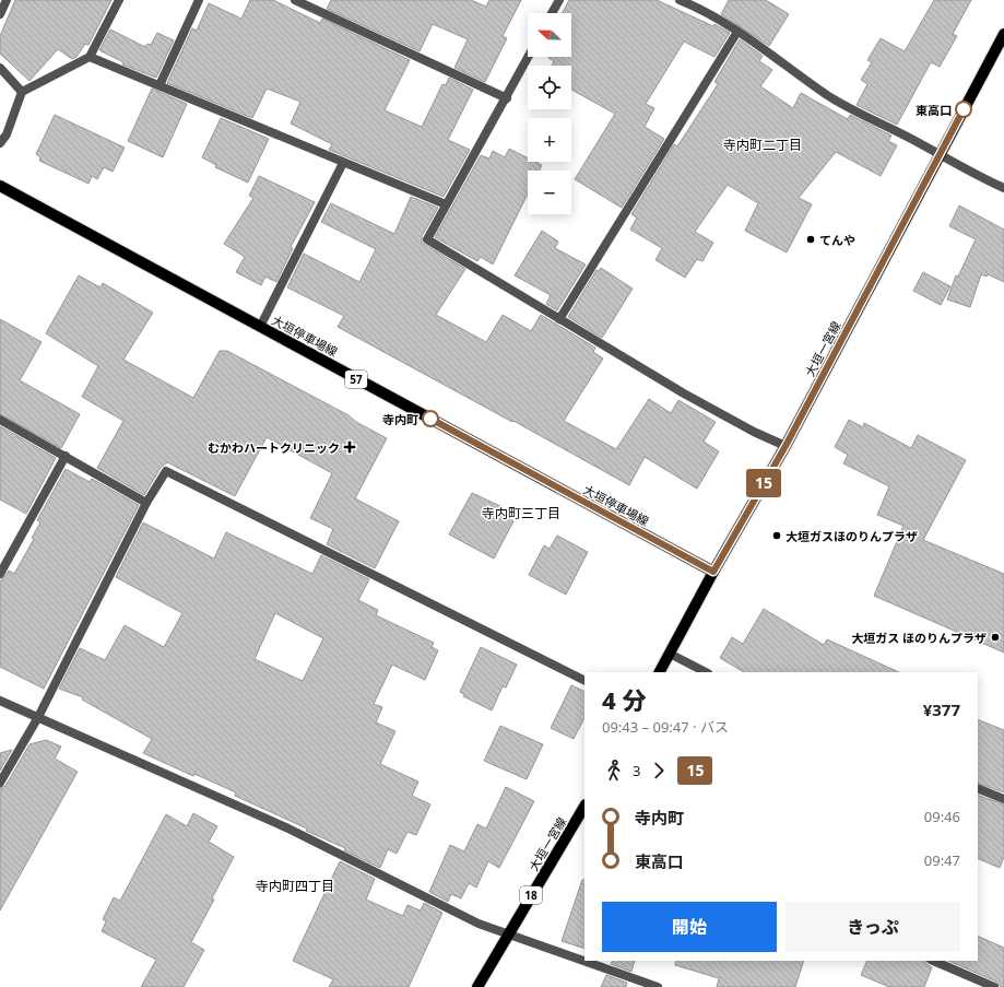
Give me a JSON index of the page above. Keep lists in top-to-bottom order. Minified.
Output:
{"streets":{"main road":["大垣停車場線","大垣一宮線","57","18"]},"crossings":[["大垣停車場線","大垣一宮線"]],"districts":["寺内町二丁目","寺内町三丁目","寺内町四丁目"],"places":{"other":["東高口","てんや","寺内町","大垣ガスほのりんプラザ","大垣ガス ほのりんプラザ"],"health":["むかわハートクリニック"]},"lines":["bus line 15"],"north":"left","page":{"on_map":"15","map_buttons":["+","−"],"heading":["4 分","09:43 – 09:47 · バス","¥377"],"legs":["3","15"],"list":[{"name":"寺内町","value":"09:46"},{"name":"東高口","value":"09:47"}],"buttons":["開始","きっぷ"]}}
